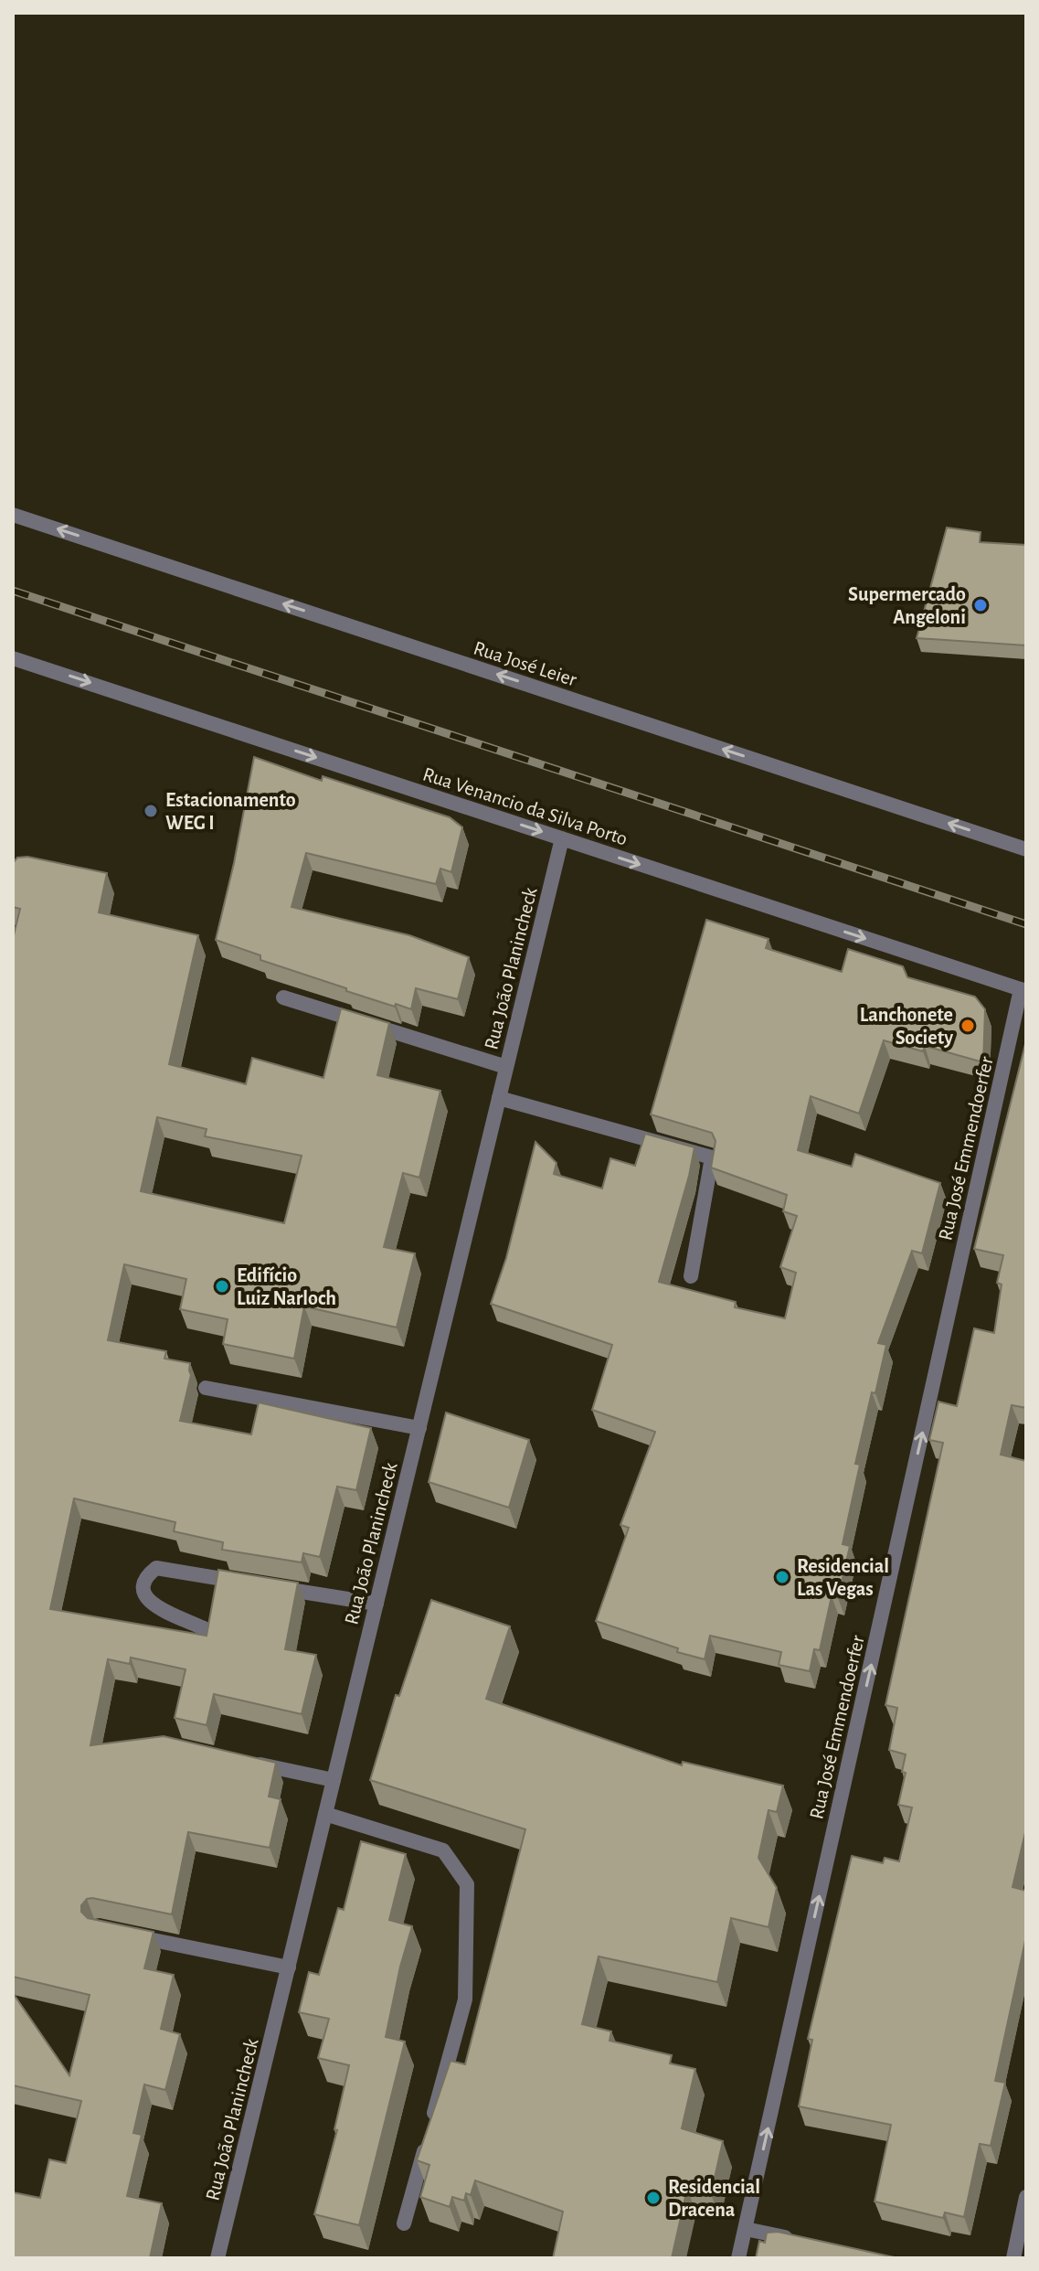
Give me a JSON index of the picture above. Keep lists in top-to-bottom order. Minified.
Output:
{"streets":{"street":["Rua José Leier","Rua Venancio da Silva Porto","Rua João Planincheck","Rua José Emmendoerfer"]},"crossings":[["Rua Venancio da Silva Porto","Rua João Planincheck"],["Rua Venancio da Silva Porto","Rua José Emmendoerfer"]],"one_way":["Rua José Leier","Rua Venancio da Silva Porto","Rua José Emmendoerfer"],"places":["Supermercado Angeloni","Estacionamento WEG I","Lanchonete Society","Edifício Luiz Narloch","Residencial Las Vegas","Residencial Dracena"]}
